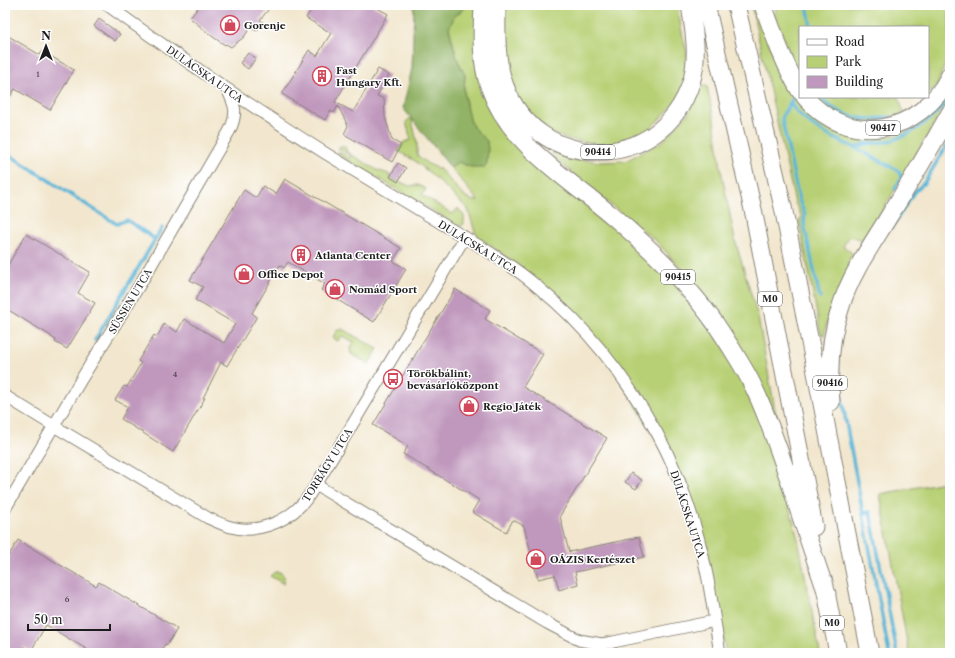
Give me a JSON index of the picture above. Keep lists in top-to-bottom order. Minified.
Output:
{"streets":{"highway":["90417","90414","90415","M0","90416"],"street":["DULÁCSKA UTCA","SÜSSEN UTCA","TORBÁGY UTCA"]},"crossings":[["DULÁCSKA UTCA","SÜSSEN UTCA"],["DULÁCSKA UTCA","TORBÁGY UTCA"],["90415","M0"],["SÜSSEN UTCA","TORBÁGY UTCA"]],"places":{"shop":["Gorenje","Office Depot","Nomád Sport","Regio Játék","OÁZIS Kertészet"],"building":["Fast Hungary Kft.","Atlanta Center"],"bus stop":["Törökbálint, bevásárlóközpont"]},"house_numbers":["1","4","6"],"legend":["Road","Park","Building"],"scale_bar":"50 m","north":"top"}
